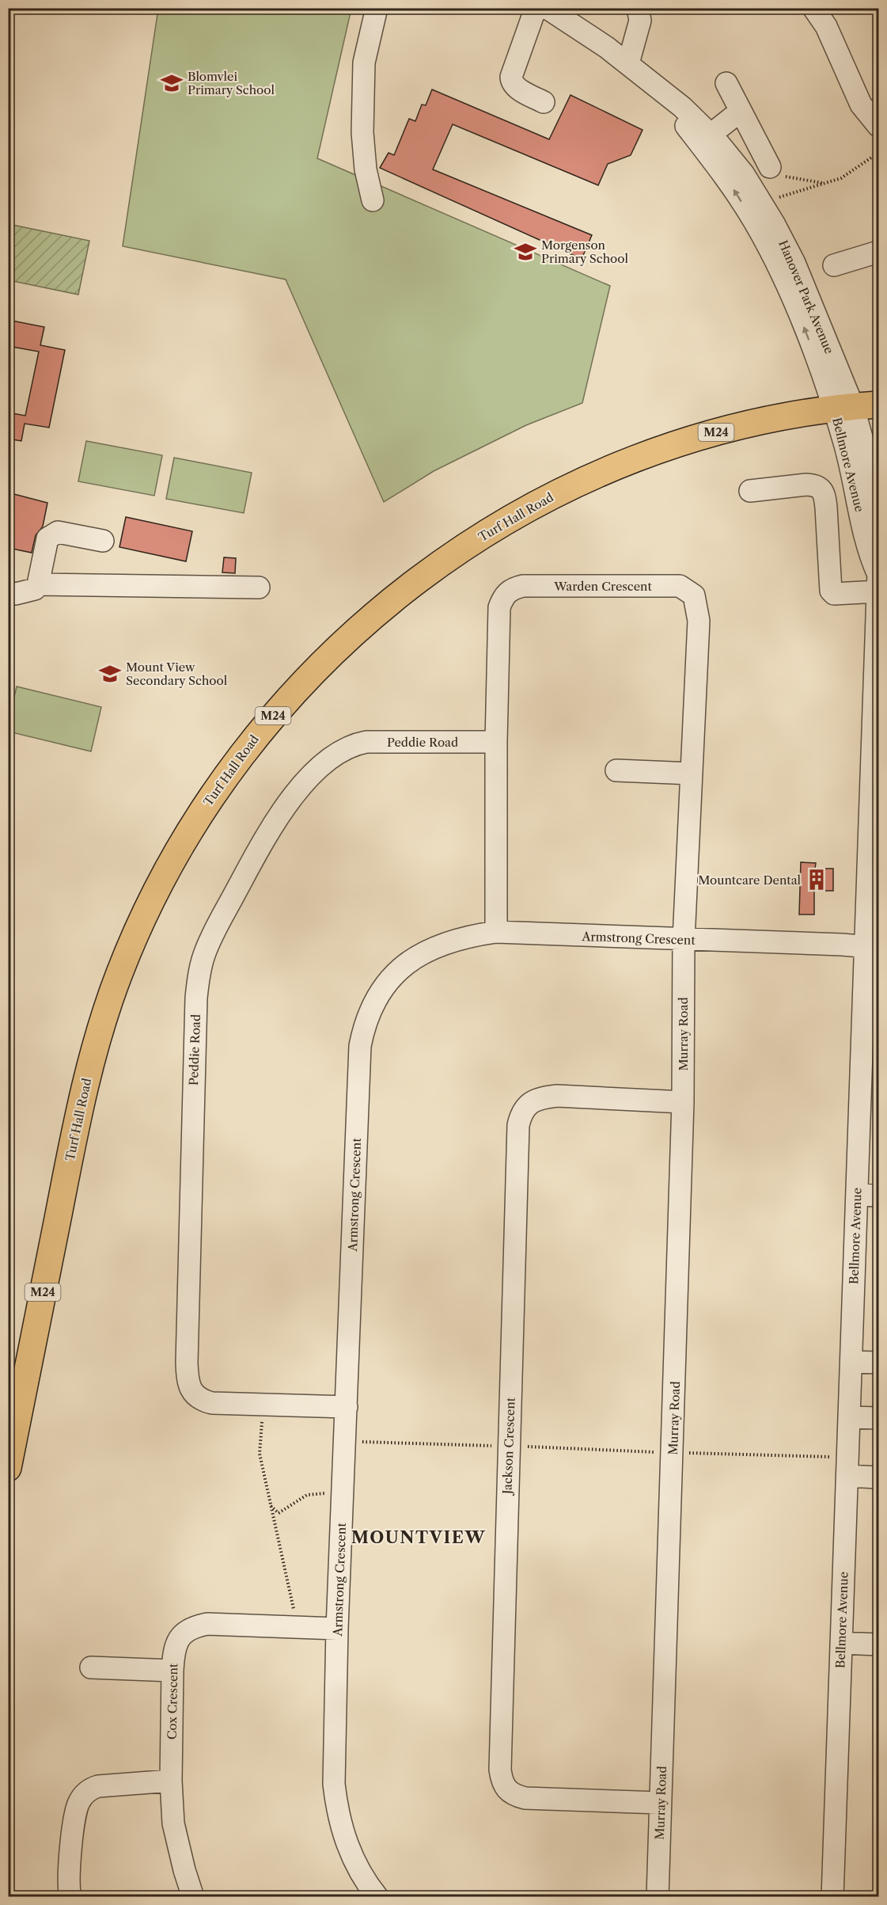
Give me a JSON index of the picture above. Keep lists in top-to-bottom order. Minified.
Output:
{"streets":{"main road":["M24","Turf Hall Road"],"street":["Hanover Park Avenue","Bellmore Avenue","Warden Crescent","Peddie Road","Armstrong Crescent","Murray Road","Jackson Crescent","Cox Crescent"]},"crossings":[["Hanover Park Avenue","Bellmore Avenue"],["Hanover Park Avenue","Turf Hall Road"],["Bellmore Avenue","Turf Hall Road"],["Bellmore Avenue","Armstrong Crescent"],["Warden Crescent","Peddie Road"],["Warden Crescent","Armstrong Crescent"],["Warden Crescent","Murray Road"],["Peddie Road","Armstrong Crescent"],["Armstrong Crescent","Murray Road"],["Armstrong Crescent","Cox Crescent"],["Murray Road","Jackson Crescent"]],"districts":["MOUNTVIEW"],"places":{"school or university":["Blomvlei Primary School","Morgenson Primary School","Mount View Secondary School"],"building":["Mountcare Dental"]}}
